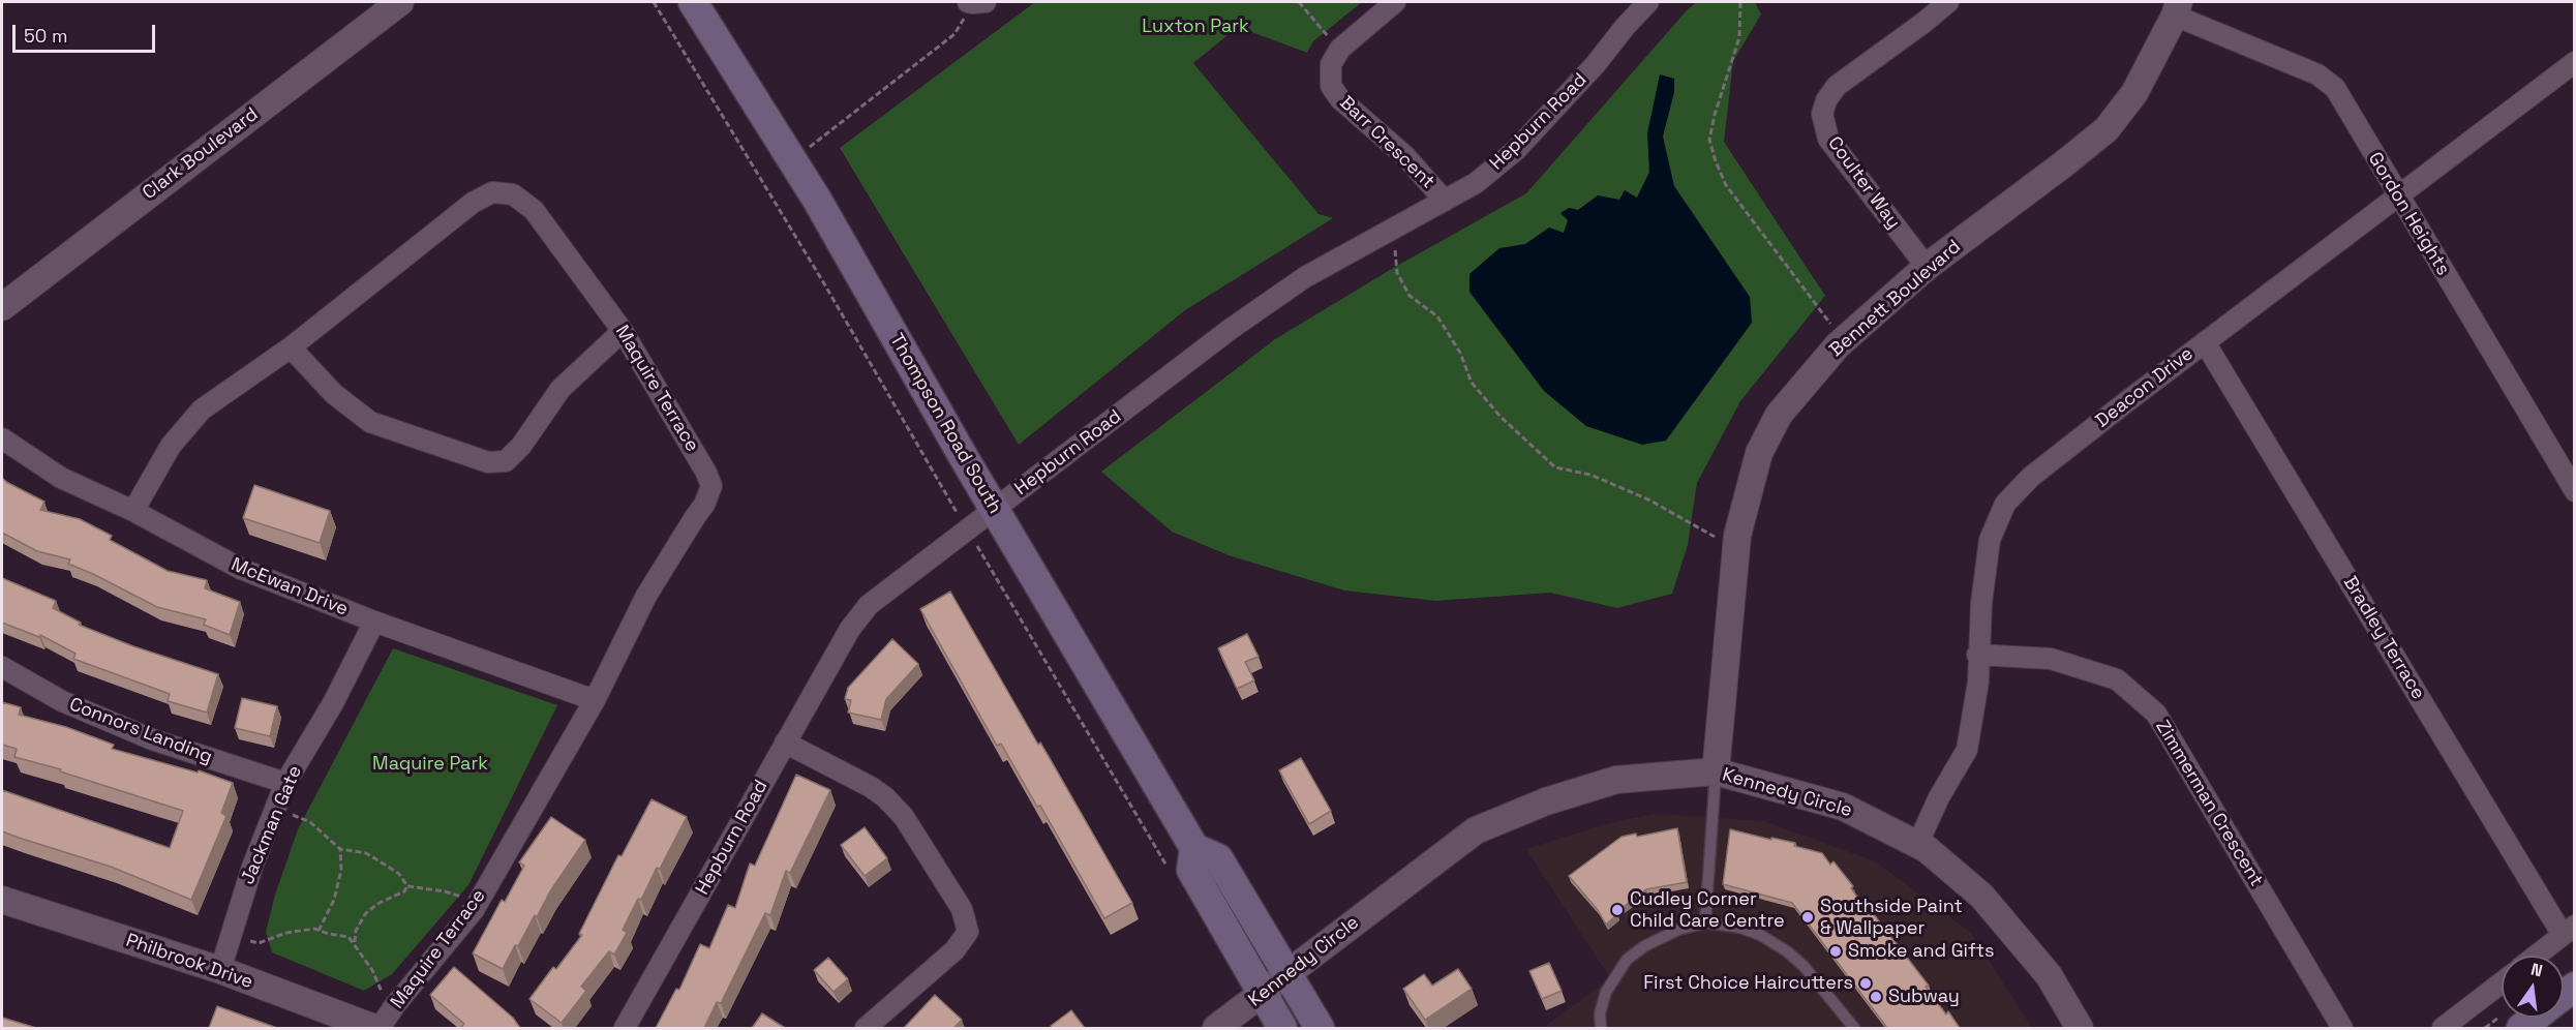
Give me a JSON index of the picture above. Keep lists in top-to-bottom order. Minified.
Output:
{"streets":{"main road":["Thompson Road South"],"street":["Hepburn Road","Barr Crescent","Clark Boulevard","Coulter Way","Gordon Heights","Bennett Boulevard","Deacon Drive","Maquire Terrace","McEwan Drive","Bradley Terrace","Connors Landing","Kennedy Circle","Zimmerman Crescent","Jackman Gate","Philbrook Drive"]},"crossings":[["Hepburn Road","Barr Crescent"],["Hepburn Road","Thompson Road South"],["Coulter Way","Bennett Boulevard"],["Gordon Heights","Bennett Boulevard"],["Gordon Heights","Deacon Drive"],["Bennett Boulevard","Kennedy Circle"],["Deacon Drive","Bradley Terrace"],["Deacon Drive","Kennedy Circle"],["Deacon Drive","Zimmerman Crescent"],["Maquire Terrace","McEwan Drive"],["Thompson Road South","Kennedy Circle"],["McEwan Drive","Jackman Gate"],["Connors Landing","Jackman Gate"],["Jackman Gate","Philbrook Drive"]],"parks":["Luxton Park","Maquire Park"],"places":["Cudley Corner Child Care Centre","Southside Paint & Wallpaper","Smoke and Gifts","First Choice Haircutters","Subway"],"scale_bar":"50 m","north":"top"}
